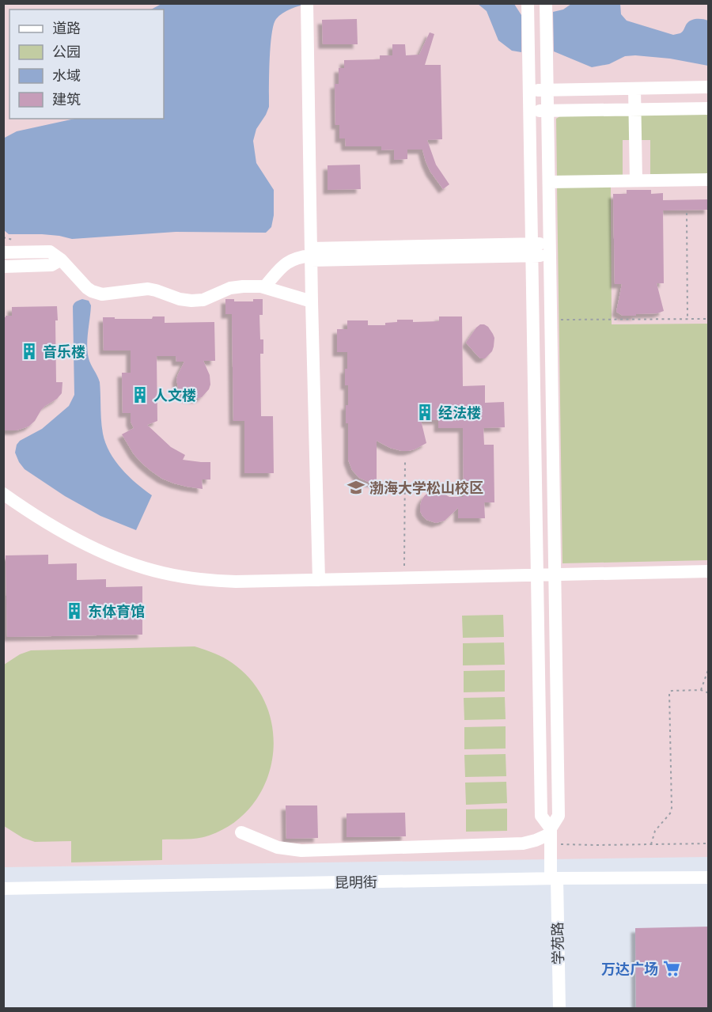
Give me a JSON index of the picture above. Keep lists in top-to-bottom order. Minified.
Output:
{"streets":{"street":["昆明街","学苑路"]},"crossings":[["昆明街","学苑路"]],"places":{"building":["音乐楼","人文楼","经法楼","东体育馆"],"school or university":["渤海大学松山校区"],"supermarket":["万达广场"]},"legend":["道路","公园","水域","建筑"]}
